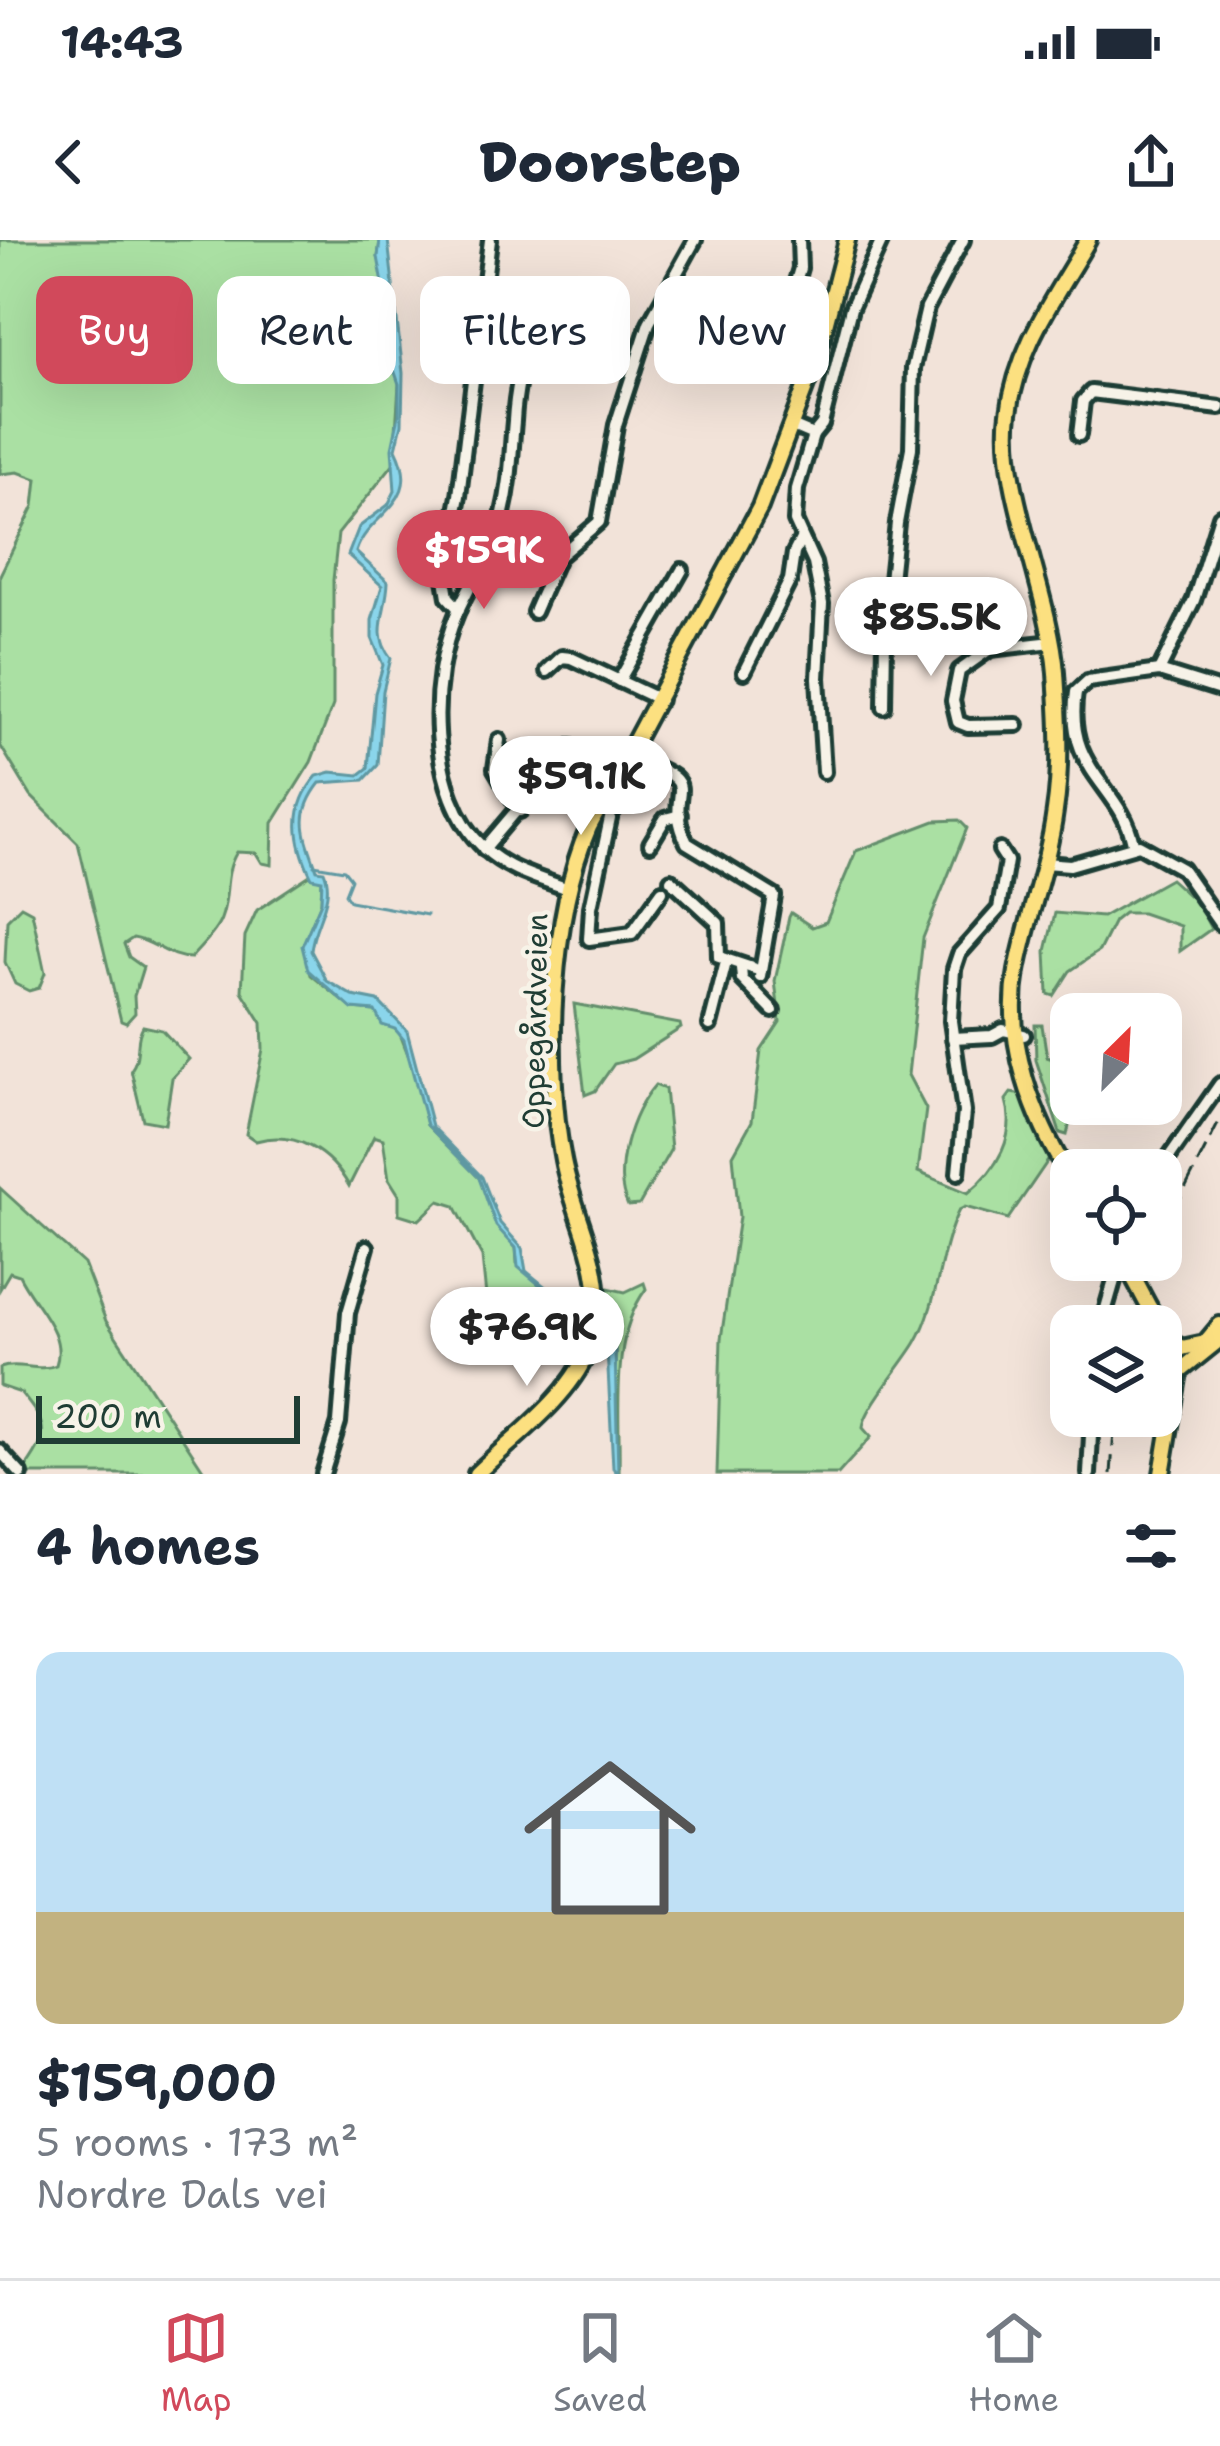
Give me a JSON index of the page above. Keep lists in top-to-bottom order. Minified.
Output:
{"streets":{"main road":["Oppegårdveien"]},"scale_bar":"200 m","north":"top right","page":{"status":"14:43","header":"Doorstep","chip":["Buy","Rent","Filters","New"],"price":["$159K","$85.5K","$59.1K","$76.9K"],"scale":"200 m","heading":"4 homes","list":[{"name":"$159,000","note":"5 rooms · 173 m² · Nordre Dals vei"}],"tabs":["Map","Saved","Home"]}}
